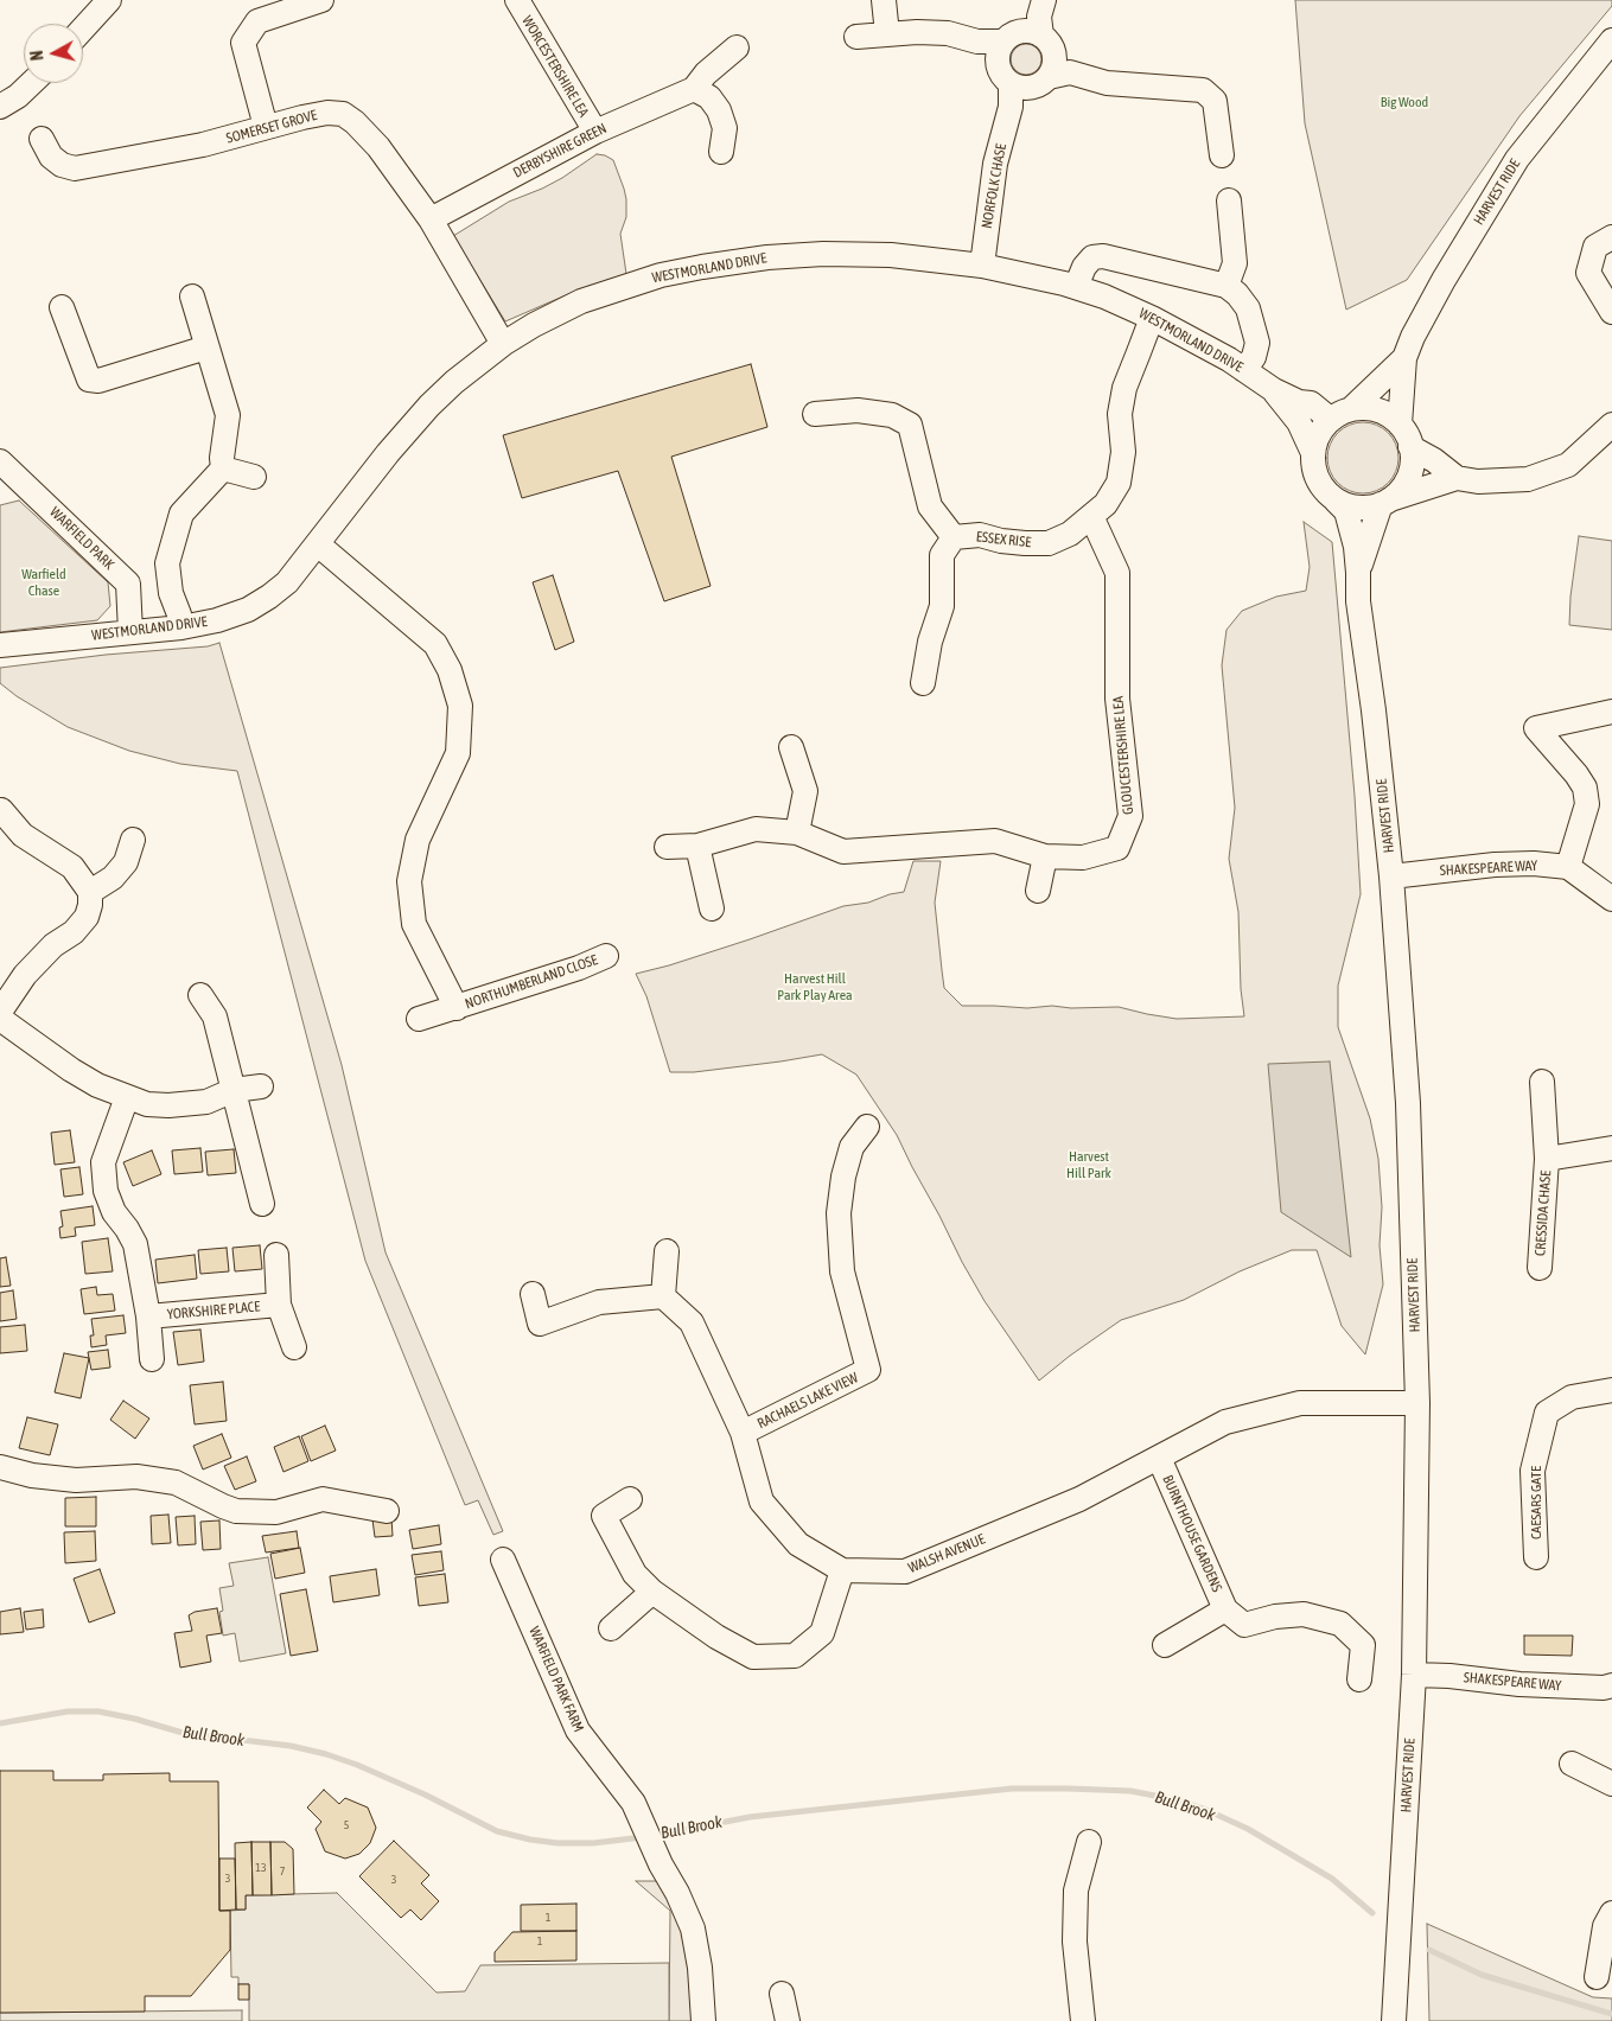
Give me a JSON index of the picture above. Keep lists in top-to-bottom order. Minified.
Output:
{"streets":{"street":["WORCESTERSHIRE LEA","SOMERSET GROVE","DERBYSHIRE GREEN","NORFOLK CHASE","HARVEST RIDE","WESTMORLAND DRIVE","WARFIELD PARK","ESSEX RISE","GLOUCESTERSHIRE LEA","SHAKESPEARE WAY","NORTHUMBERLAND CLOSE","CRESSIDA CHASE","YORKSHIRE PLACE","RACHAELS LAKE VIEW","CAESARS GATE","BURNTHOUSE GARDENS","WALSH AVENUE","WARFIELD PARK FARM"]},"crossings":[["WORCESTERSHIRE LEA","DERBYSHIRE GREEN"],["SOMERSET GROVE","DERBYSHIRE GREEN"],["SOMERSET GROVE","WESTMORLAND DRIVE"],["NORFOLK CHASE","WESTMORLAND DRIVE"],["HARVEST RIDE","WESTMORLAND DRIVE"],["HARVEST RIDE","SHAKESPEARE WAY"],["HARVEST RIDE","WALSH AVENUE"],["WESTMORLAND DRIVE","WARFIELD PARK"],["WESTMORLAND DRIVE","ESSEX RISE"],["WESTMORLAND DRIVE","NORTHUMBERLAND CLOSE"],["ESSEX RISE","GLOUCESTERSHIRE LEA"],["RACHAELS LAKE VIEW","WALSH AVENUE"],["BURNTHOUSE GARDENS","WALSH AVENUE"]],"water":["Bull Brook"],"parks":["Big Wood","Warfield Chase","Harvest Hill Park Play Area","Harvest Hill Park"],"house_numbers":["5","13","7","3","3","1","1"],"north":"left"}
